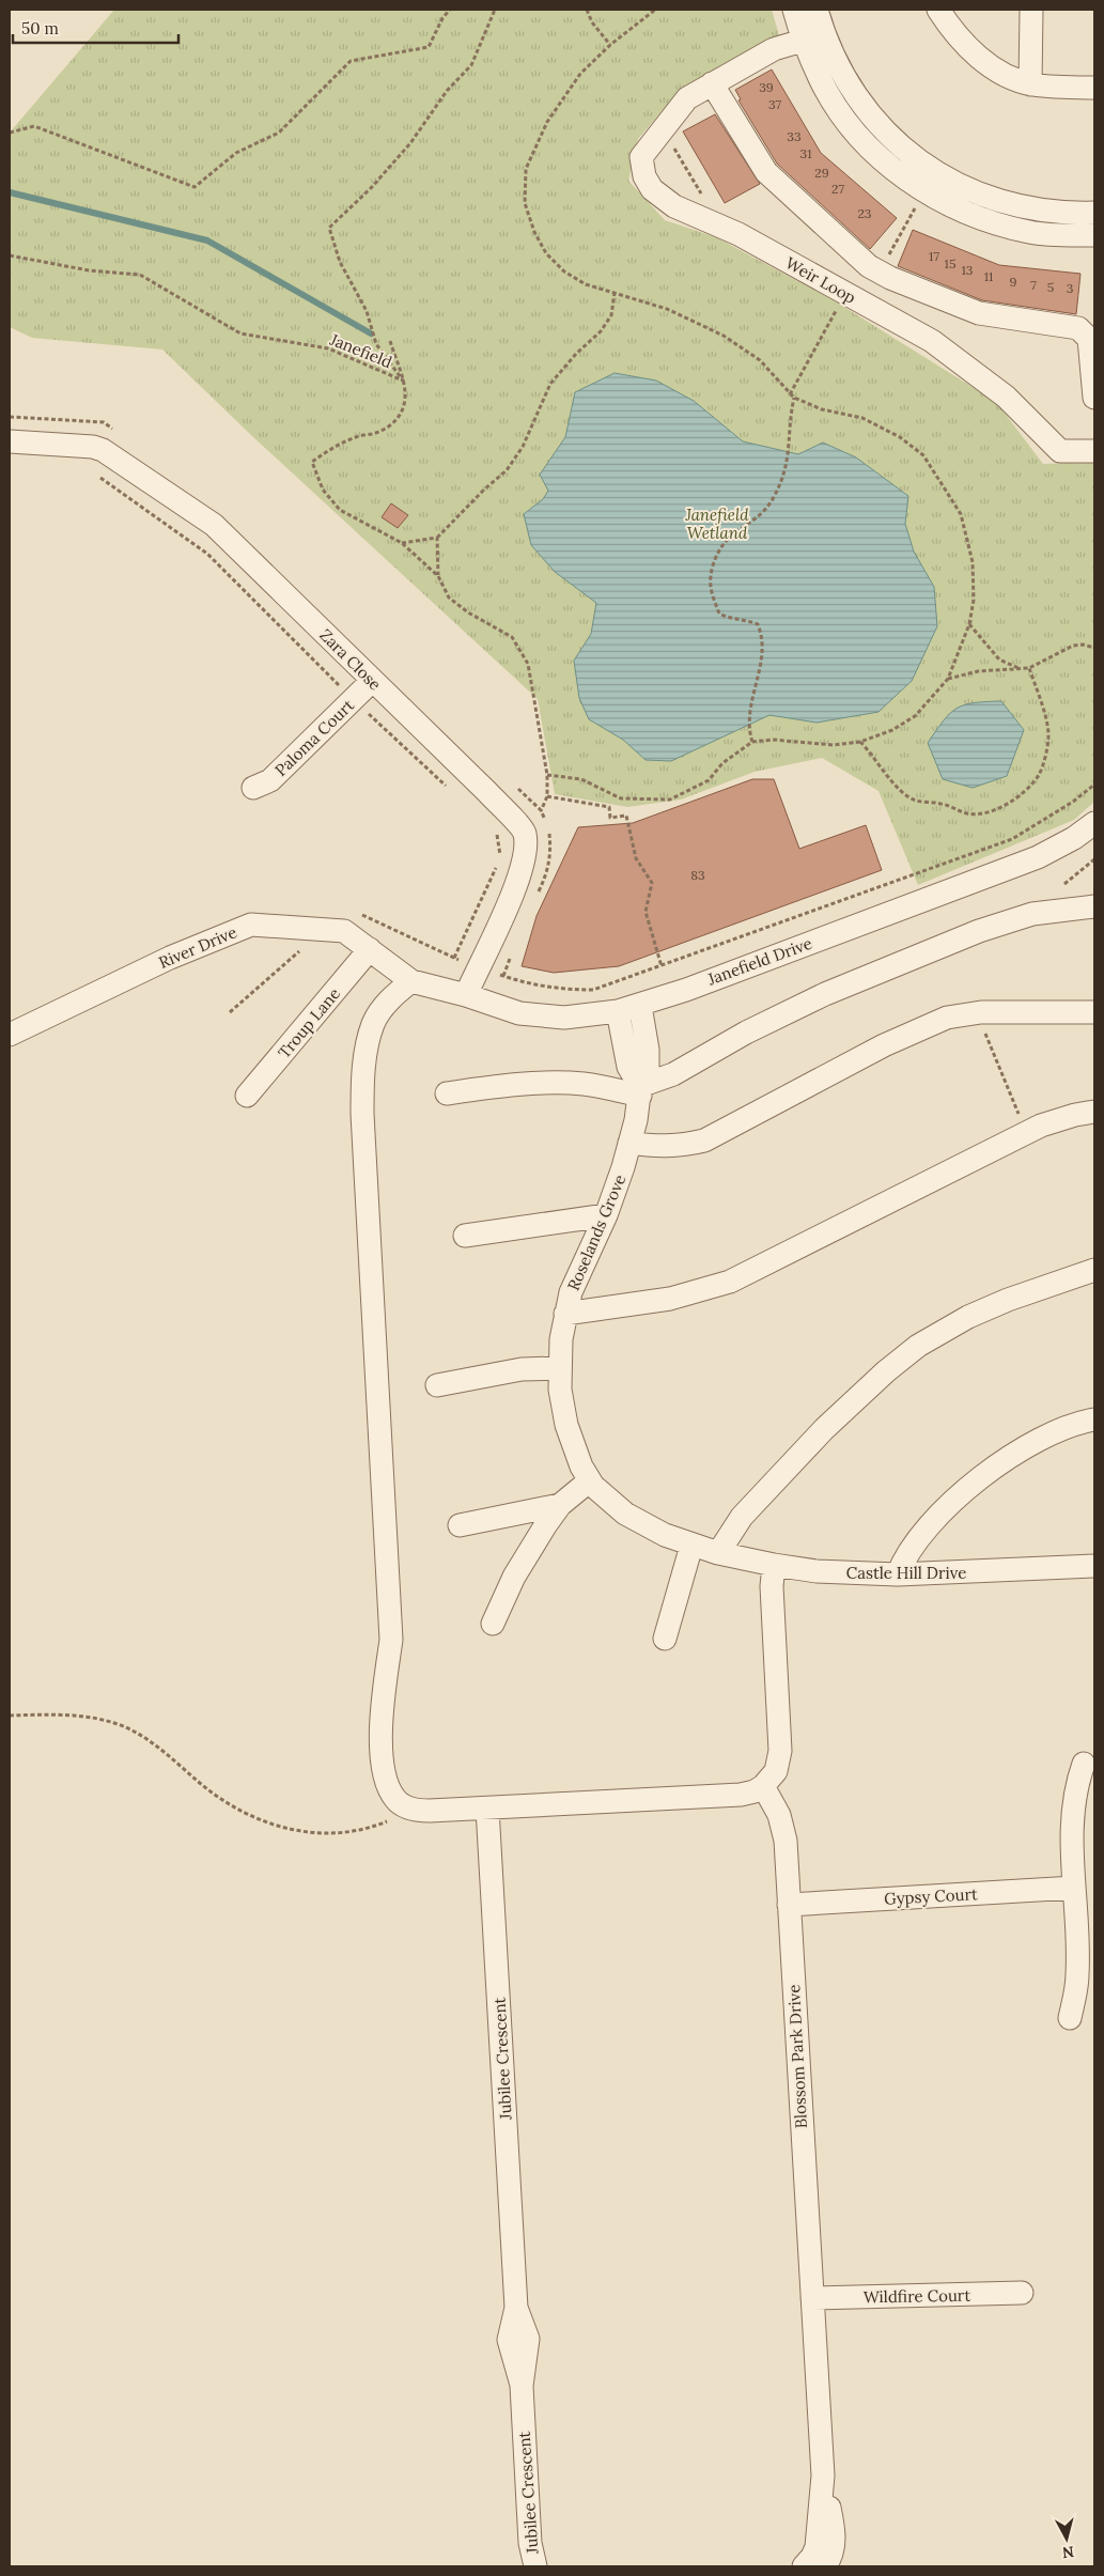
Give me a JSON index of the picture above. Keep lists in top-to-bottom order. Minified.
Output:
{"streets":{"street":["Weir Loop","Zara Close","Paloma Court","River Drive","Janefield Drive","Troup Lane","Roselands Grove","Castle Hill Drive","Gypsy Court","Blossom Park Drive","Jubilee Crescent","Wildfire Court"],"path":["Janefield"]},"crossings":[["Zara Close","Paloma Court"],["Zara Close","Janefield Drive"],["River Drive","Janefield Drive"],["River Drive","Troup Lane"],["Janefield Drive","Roselands Grove"],["Roselands Grove","Castle Hill Drive"],["Gypsy Court","Blossom Park Drive"],["Blossom Park Drive","Wildfire Court"]],"parks":["Janefield Wetland"],"house_numbers":["39","37","33","31","29","27","23","17","15","13","11","9","7","5","3","83"],"scale_bar":"50 m","north":"bottom"}
